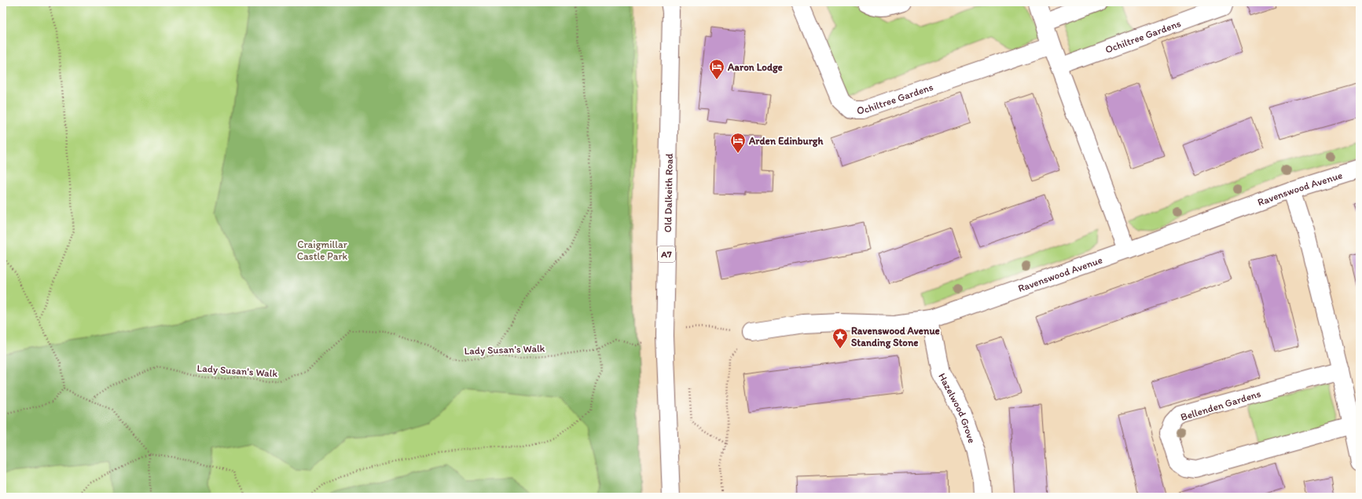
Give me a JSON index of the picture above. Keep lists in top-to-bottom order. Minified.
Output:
{"streets":{"street":["Ochiltree Gardens","Ravenswood Avenue","Old Dalkeith Road","A7","Bellenden Gardens","Hazelwood Grove"],"path":["Lady Susan's Walk"]},"crossings":[["Ravenswood Avenue","Hazelwood Grove"],["Old Dalkeith Road","Lady Susan's Walk"]],"parks":["Craigmillar Castle Park"],"places":{"hotel":["Aaron Lodge","Arden Edinburgh"],"place":["Ravenswood Avenue Standing Stone"]}}
